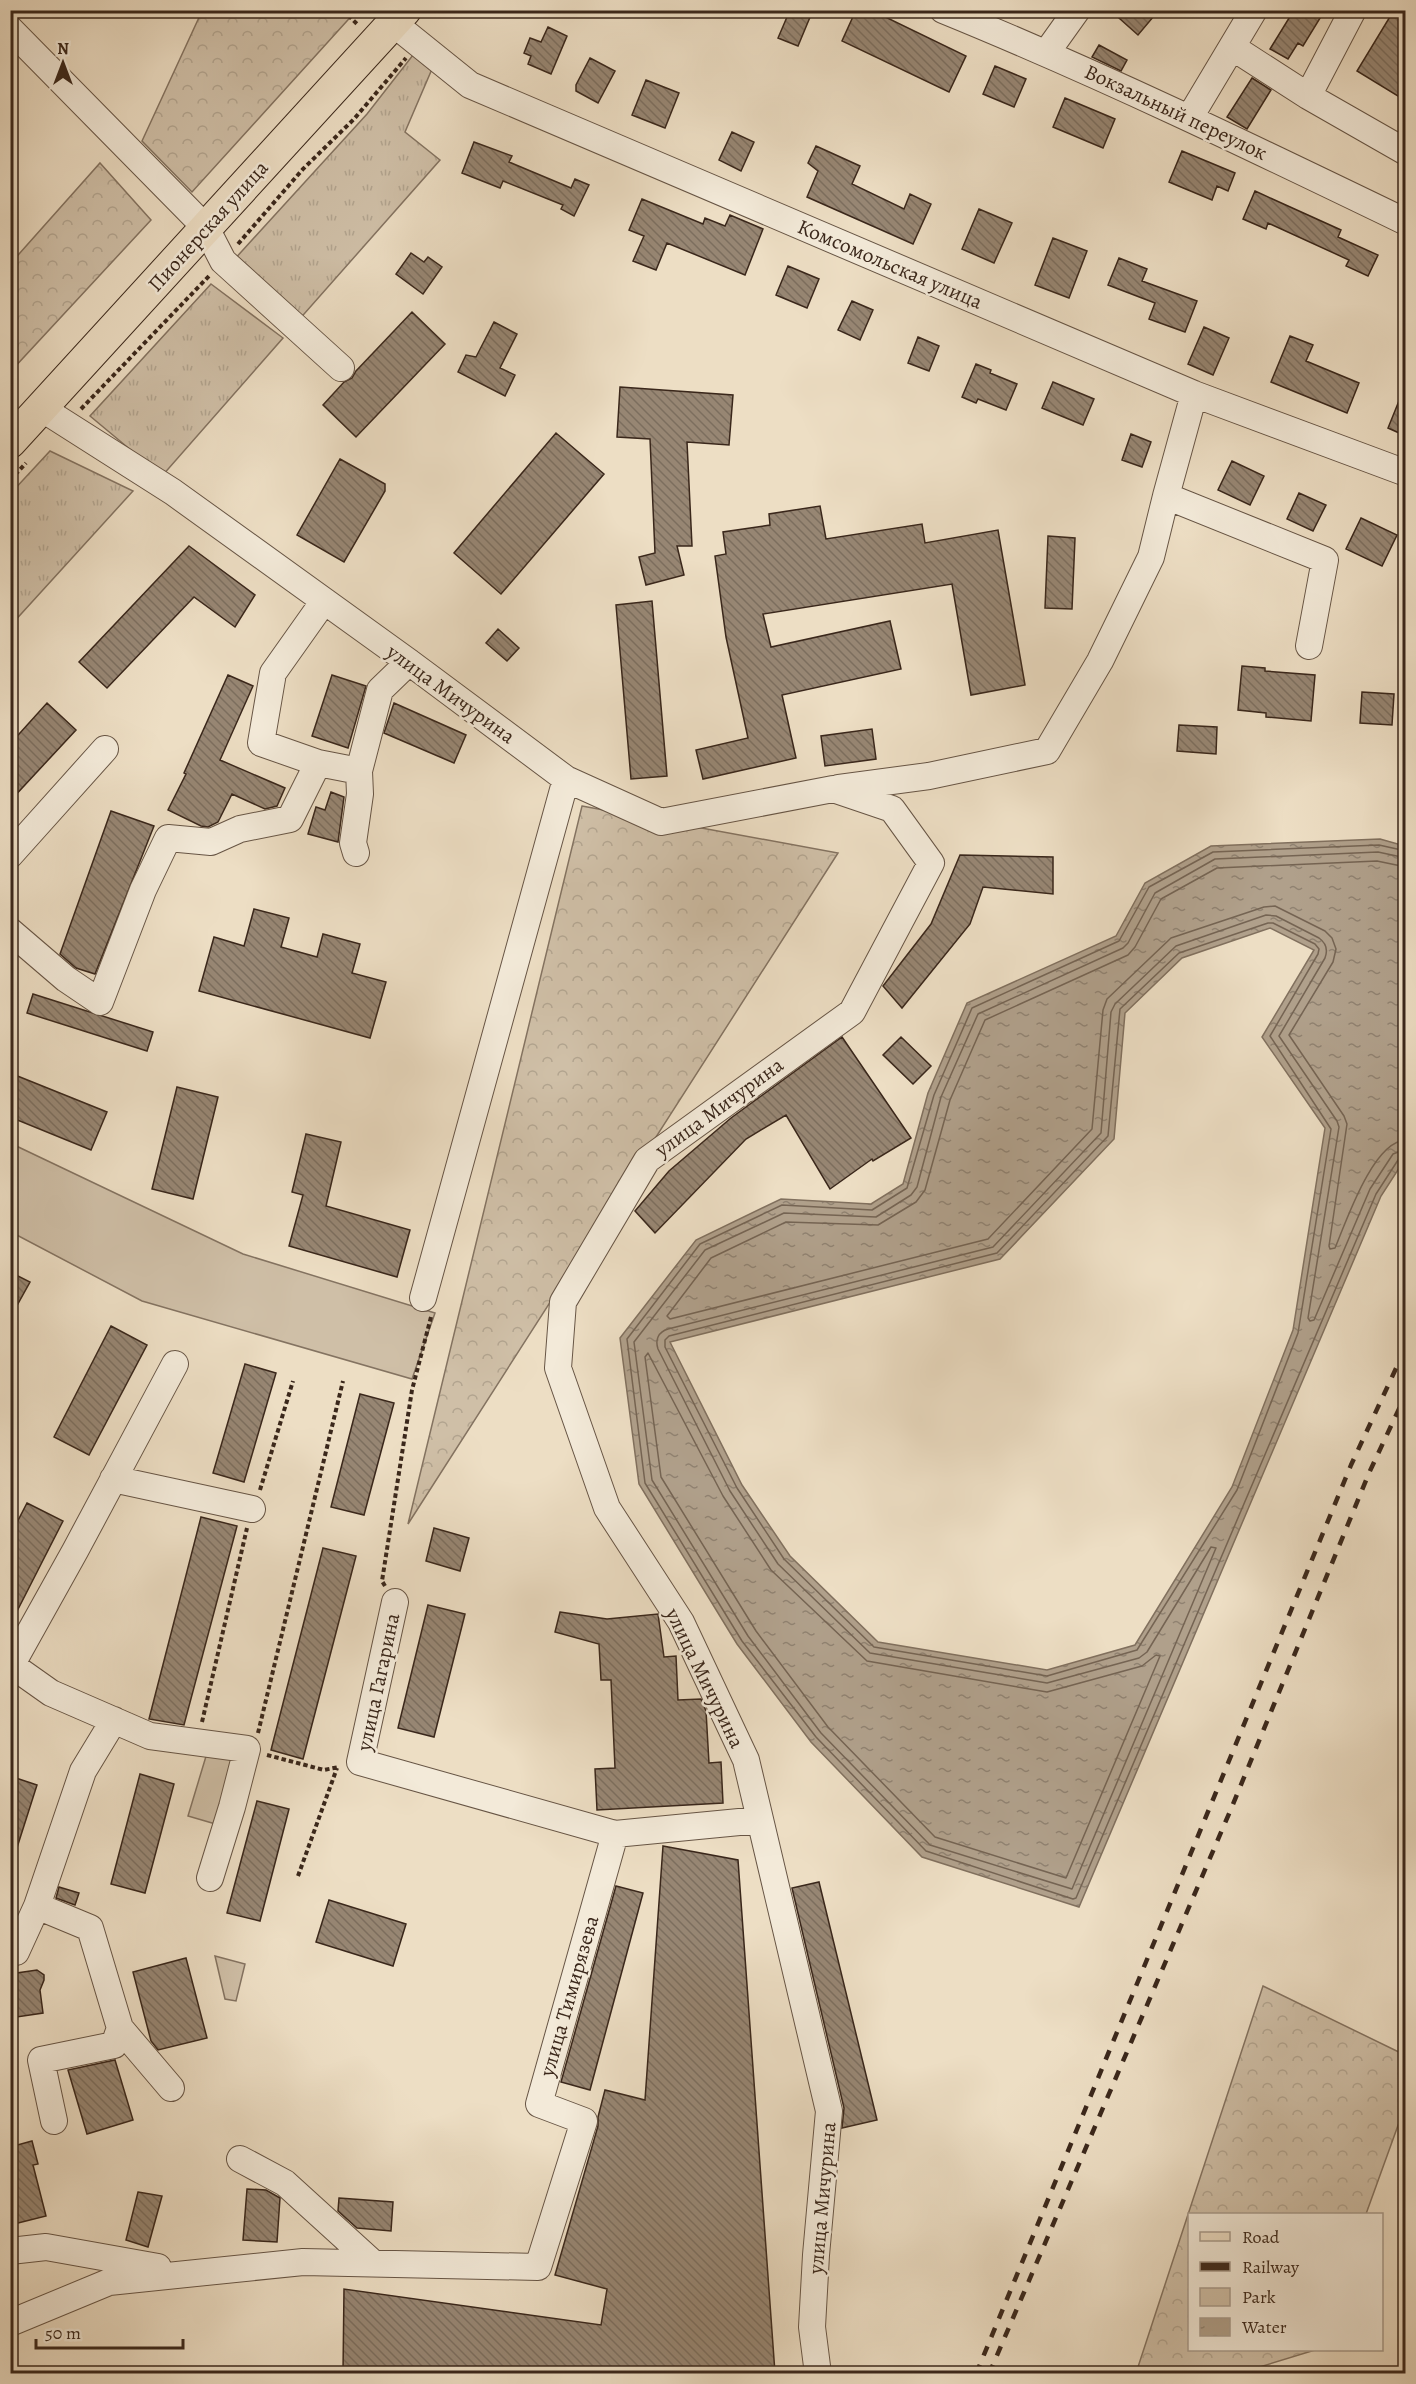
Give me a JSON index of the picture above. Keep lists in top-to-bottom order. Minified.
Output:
{"streets":{"main road":["Пионерская улица"],"street":["Вокзальный переулок","Комсомольская улица","улица Мичурина","улица Гагарина","улица Тимирязева"]},"crossings":[["Пионерская улица","Комсомольская улица"],["Пионерская улица","улица Мичурина"]],"legend":["Road","Railway","Park","Water"],"scale_bar":"50 m","north":"top"}
